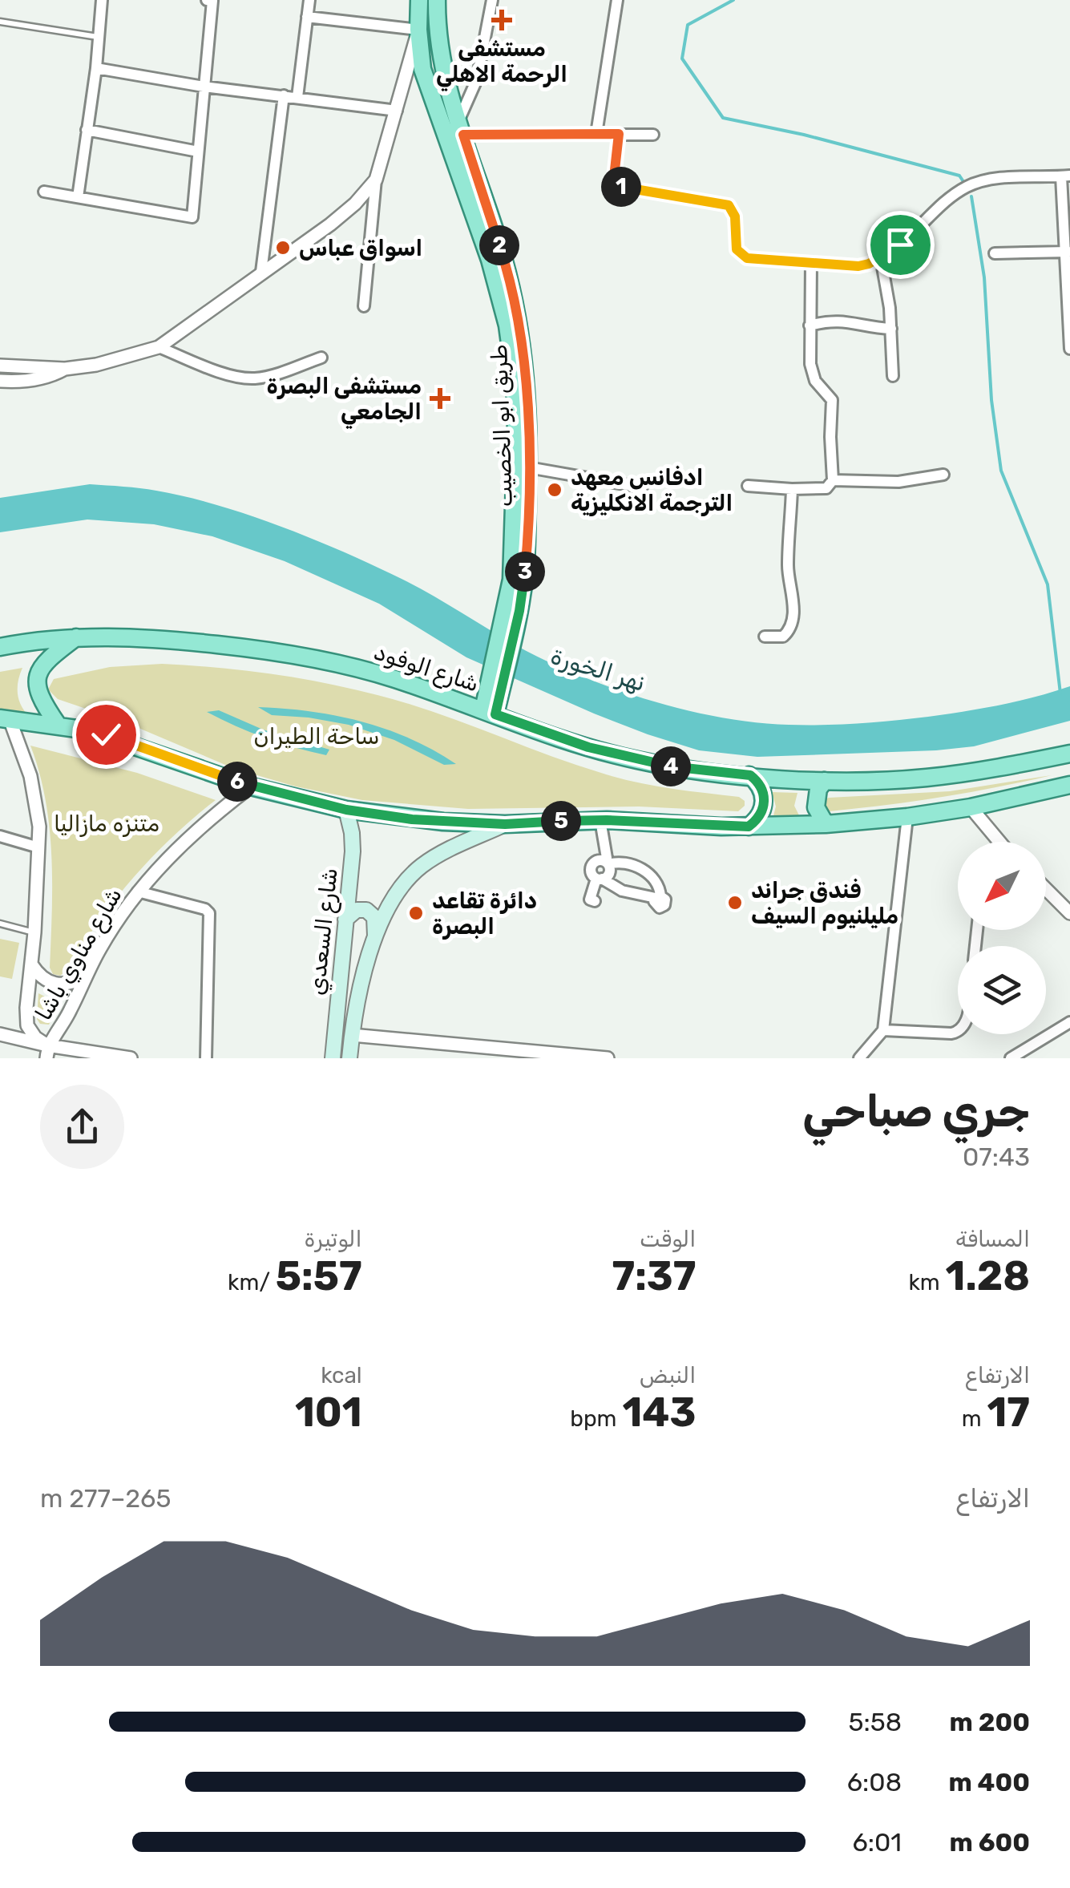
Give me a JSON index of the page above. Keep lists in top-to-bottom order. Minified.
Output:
{"streets":{"main road":["طريق ابو الخصيب","شارع الوفود","شارع السعدي"],"street":["شارع مناوي باشا"]},"crossings":[["طريق ابو الخصيب","شارع الوفود"]],"water":["نهر الخورة"],"parks":["ساحة الطيران","متنزه مازاليا"],"places":{"health":["مستشفى الرحمة الاهلي","مستشفى البصرة الجامعي"],"other":["اسواق عباس","ادفانس معهد الترجمة الانكليزية","فندق جراند مليلنيوم السيف","دائرة تقاعد البصرة"]},"north":"bottom left","page":{"pins":["1","2","3","4","6","5"],"heading":["جري صباحي","07:43"],"stats":[["المسافة","1.28 km"],["الوقت","7:37"],["الوتيرة","5:57 /km"],["الارتفاع","17 m"],["النبض","143 bpm"],["kcal","101"]],"chart":["الارتفاع","265–277 m"],"list":[{"name":"200 m","note":"5:58"},{"name":"400 m","note":"6:08"},{"name":"600 m","note":"6:01"}]}}
